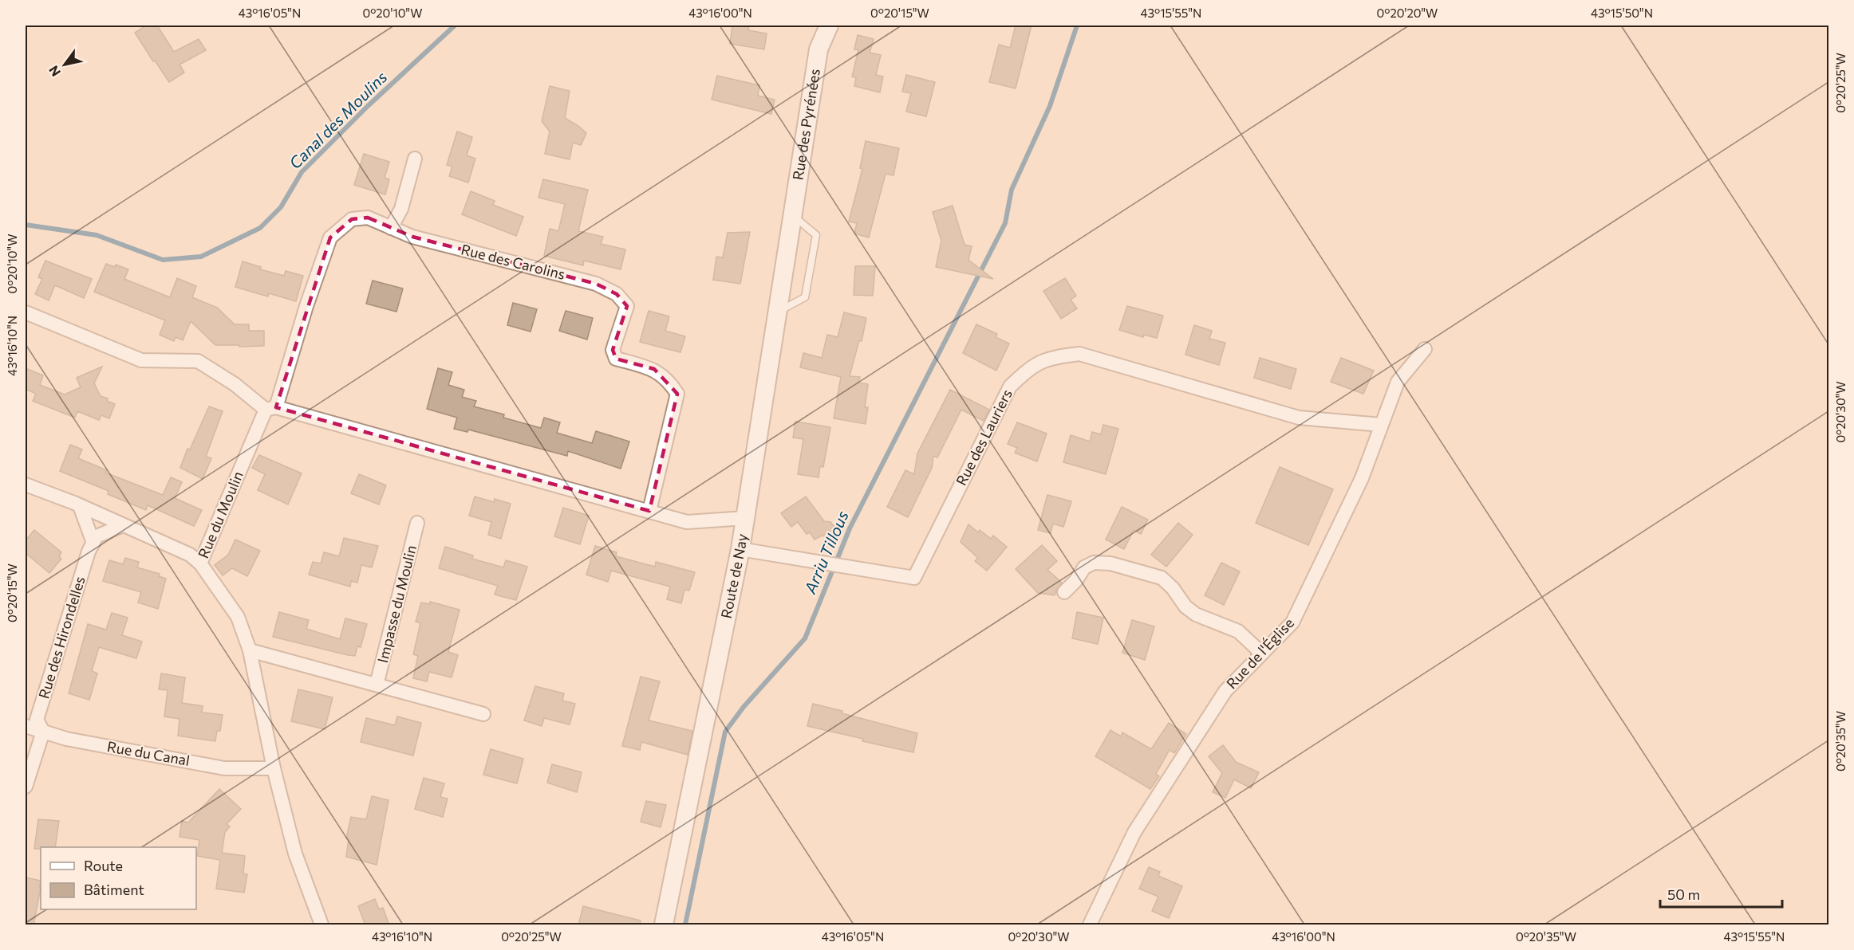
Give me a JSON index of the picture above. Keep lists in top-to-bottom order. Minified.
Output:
{"streets":{"main road":["Rue des Pyrénées","Route de Nay"],"street":["Rue des Carolins","Rue des Lauriers","Rue du Moulin","Impasse du Moulin","Rue des Hirondelles","Rue de l'Église","Rue du Canal"]},"crossings":[["Rue des Pyrénées","Route de Nay"],["Rue des Carolins","Rue du Moulin"],["Rue des Lauriers","Route de Nay"],["Rue des Lauriers","Rue de l'Église"],["Rue du Moulin","Rue du Canal"],["Rue des Hirondelles","Rue du Canal"]],"water":["Canal des Moulins","Arriu Tillous"],"legend":["Route","Bâtiment"],"scale_bar":"50 m","north":"bottom left","coordinates":["43°16'05\"N","0°20'10\"W","43°16'00\"N","0°20'15\"W","43°15'55\"N","0°20'20\"W","43°15'50\"N","0°20'25\"W","43°16'10\"N","0°20'30\"W","0°20'35\"W"]}
